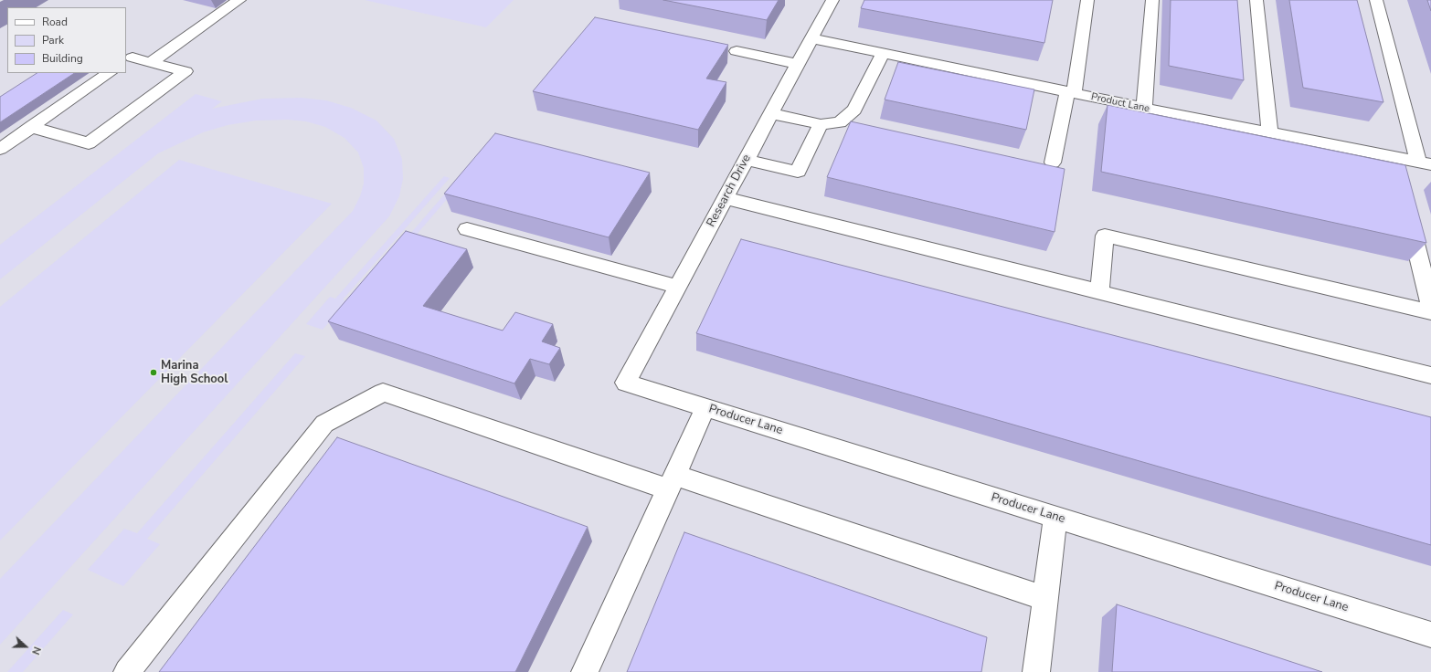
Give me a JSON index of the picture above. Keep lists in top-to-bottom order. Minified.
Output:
{"streets":{"street":["Product Lane","Research Drive","Producer Lane"]},"crossings":[["Product Lane","Research Drive"],["Research Drive","Producer Lane"]],"places":["Marina High School"],"legend":["Road","Park","Building"],"north":"right"}
